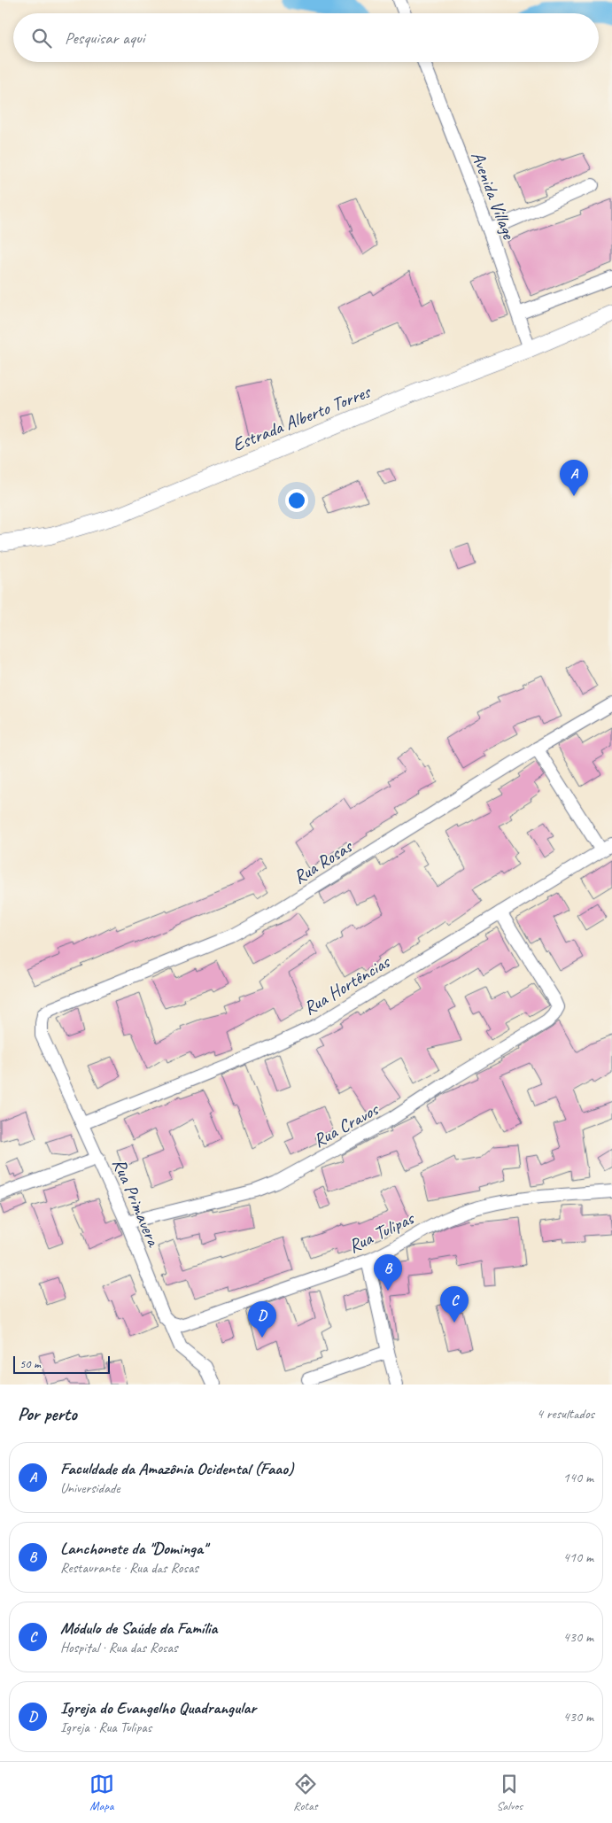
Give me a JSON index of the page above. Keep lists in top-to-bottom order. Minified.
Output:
{"streets":{"street":["Avenida Village","Estrada Alberto Torres","Rua Rosas","Rua Hortências","Rua Cravos","Rua Primavera","Rua Tulipas"]},"crossings":[["Avenida Village","Estrada Alberto Torres"],["Rua Rosas","Rua Primavera"],["Rua Hortências","Rua Cravos"],["Rua Hortências","Rua Primavera"],["Rua Cravos","Rua Primavera"],["Rua Primavera","Rua Tulipas"]],"scale_bar":"50 m","page":{"search":"Pesquisar aqui","pins":["A","B","C","D"],"scale":"50 m","heading":["Por perto","4 resultados"],"list":[{"mark":"A","name":"Faculdade da Amazônia Ocidental (Faao)","note":"Universidade","value":"140 m"},{"mark":"B","name":"Lanchonete da \"Dominga\"","note":"Restaurante · Rua das Rosas","value":"410 m"},{"mark":"C","name":"Módulo de Saúde da Família","note":"Hospital · Rua das Rosas","value":"430 m"},{"mark":"D","name":"Igreja do Evangelho Quadrangular","note":"Igreja · Rua Tulipas","value":"430 m"}],"nav":["Mapa","Rotas","Salvos"]}}
